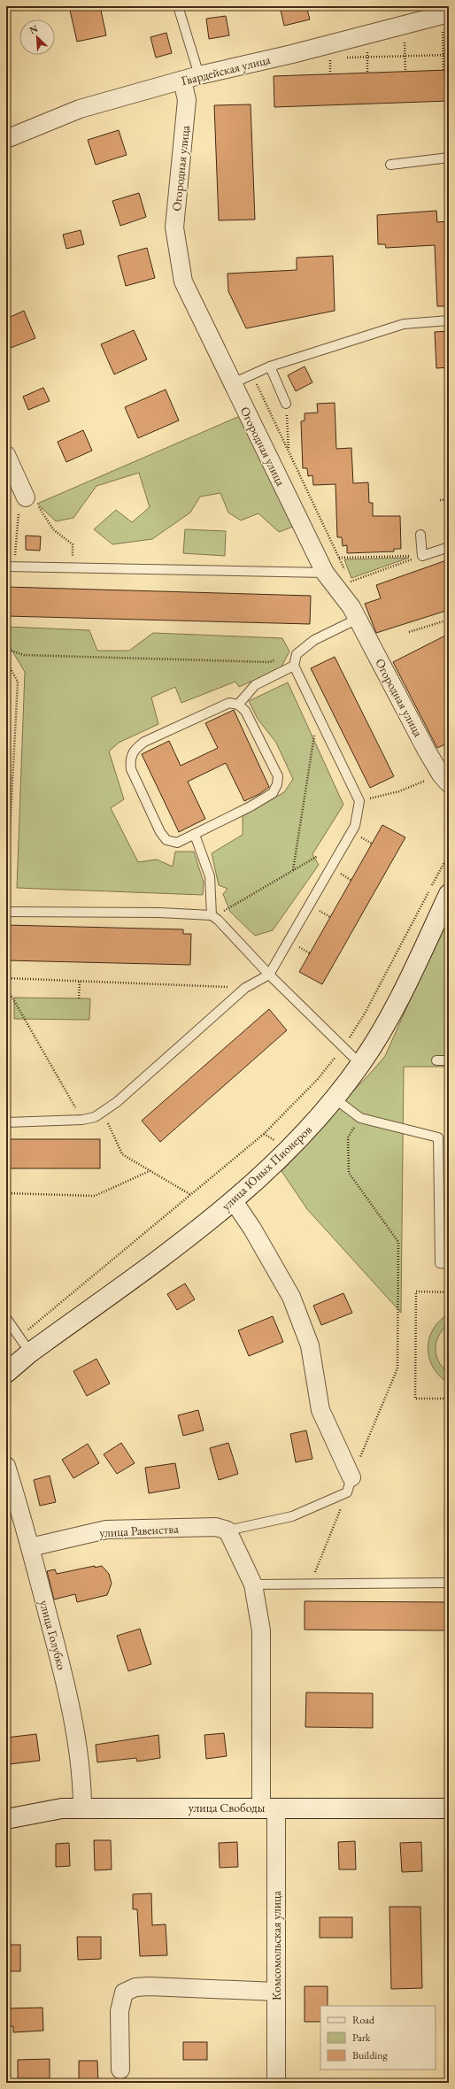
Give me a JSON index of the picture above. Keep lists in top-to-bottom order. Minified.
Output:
{"streets":{"main road":["улица Юных Пионеров","улица Свободы"],"street":["Гвардейская улица","Огородная улица","улица Равенства","улица Голубко","Комсомольская улица"]},"crossings":[["Гвардейская улица","Огородная улица"],["улица Равенства","улица Голубко"],["улица Равенства","Комсомольская улица"],["улица Голубко","улица Свободы"],["улица Свободы","Комсомольская улица"]],"legend":["Road","Park","Building"],"north":"top left"}
